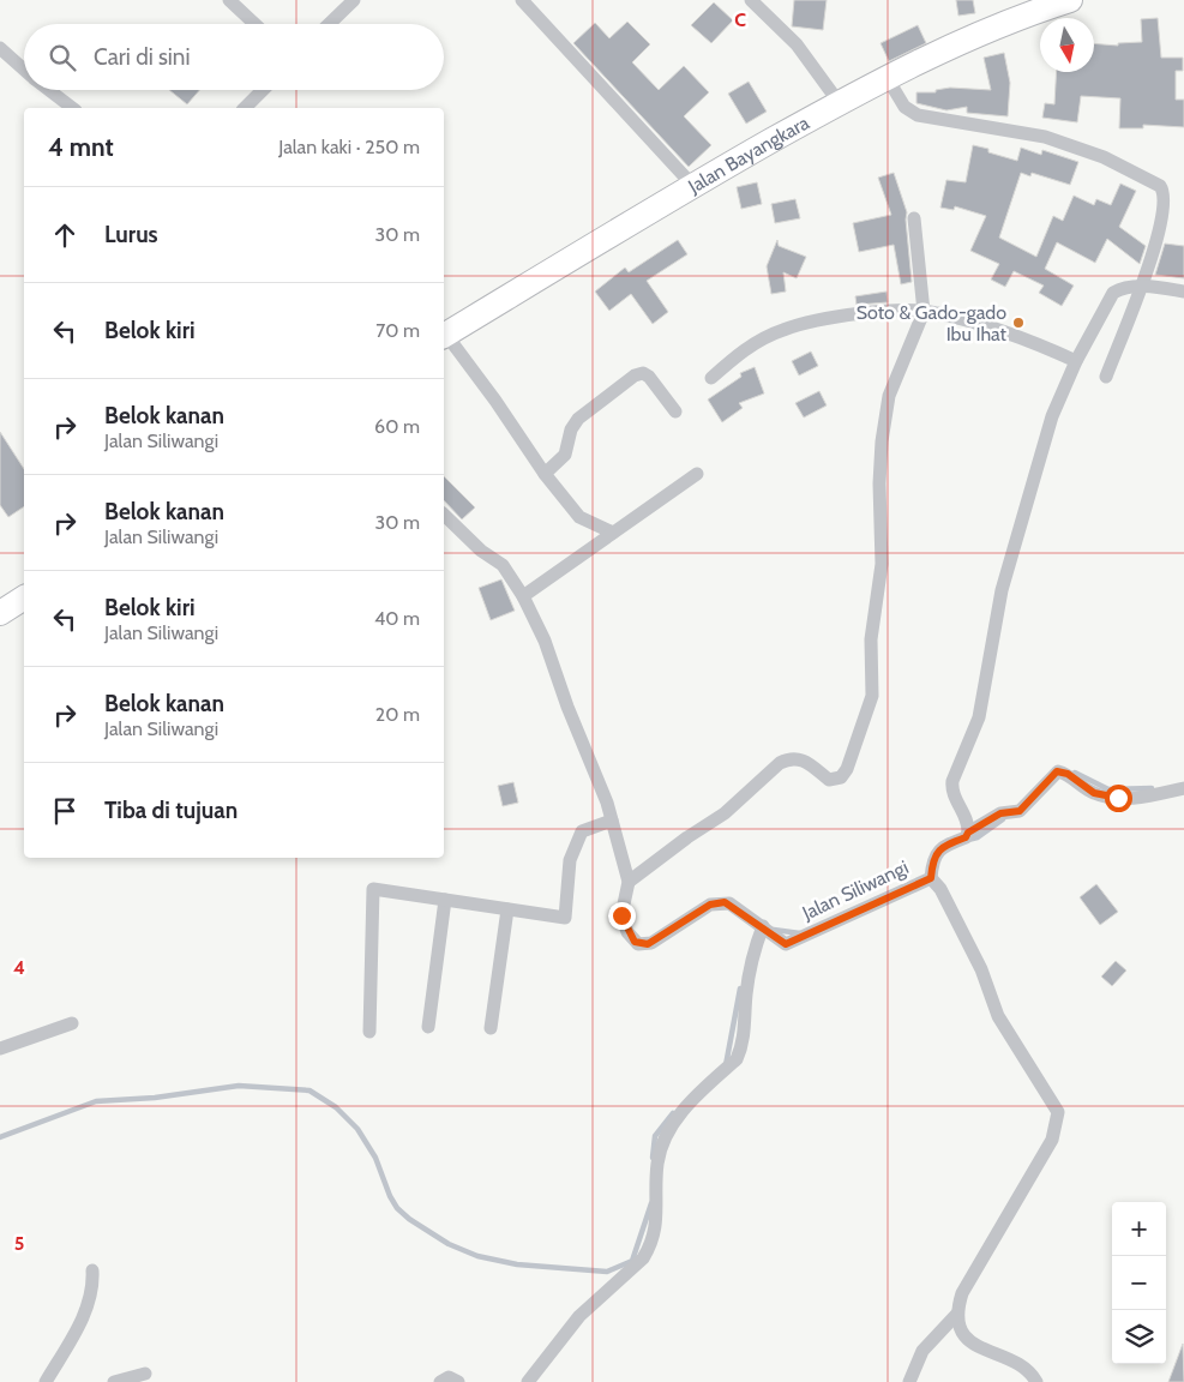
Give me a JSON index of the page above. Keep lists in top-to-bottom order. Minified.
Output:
{"streets":{"highway":["Jalan Bayangkara"],"street":["Jalan Siliwangi"]},"places":["Soto & Gado-gado Ibu Ihat"],"north":"bottom","page":{"search":"Cari di sini","heading":["4 mnt","Jalan kaki · 250 m"],"list":[["Lurus","30 m"],["Belok kiri","70 m"],["Belok kanan","Jalan Siliwangi","60 m"],["Belok kanan","Jalan Siliwangi","30 m"],["Belok kiri","Jalan Siliwangi","40 m"],["Belok kanan","Jalan Siliwangi","20 m"],"Tiba di tujuan"],"map_buttons":["+","−"]},"grid":{"columns":["C"],"rows":["4","5"]}}
